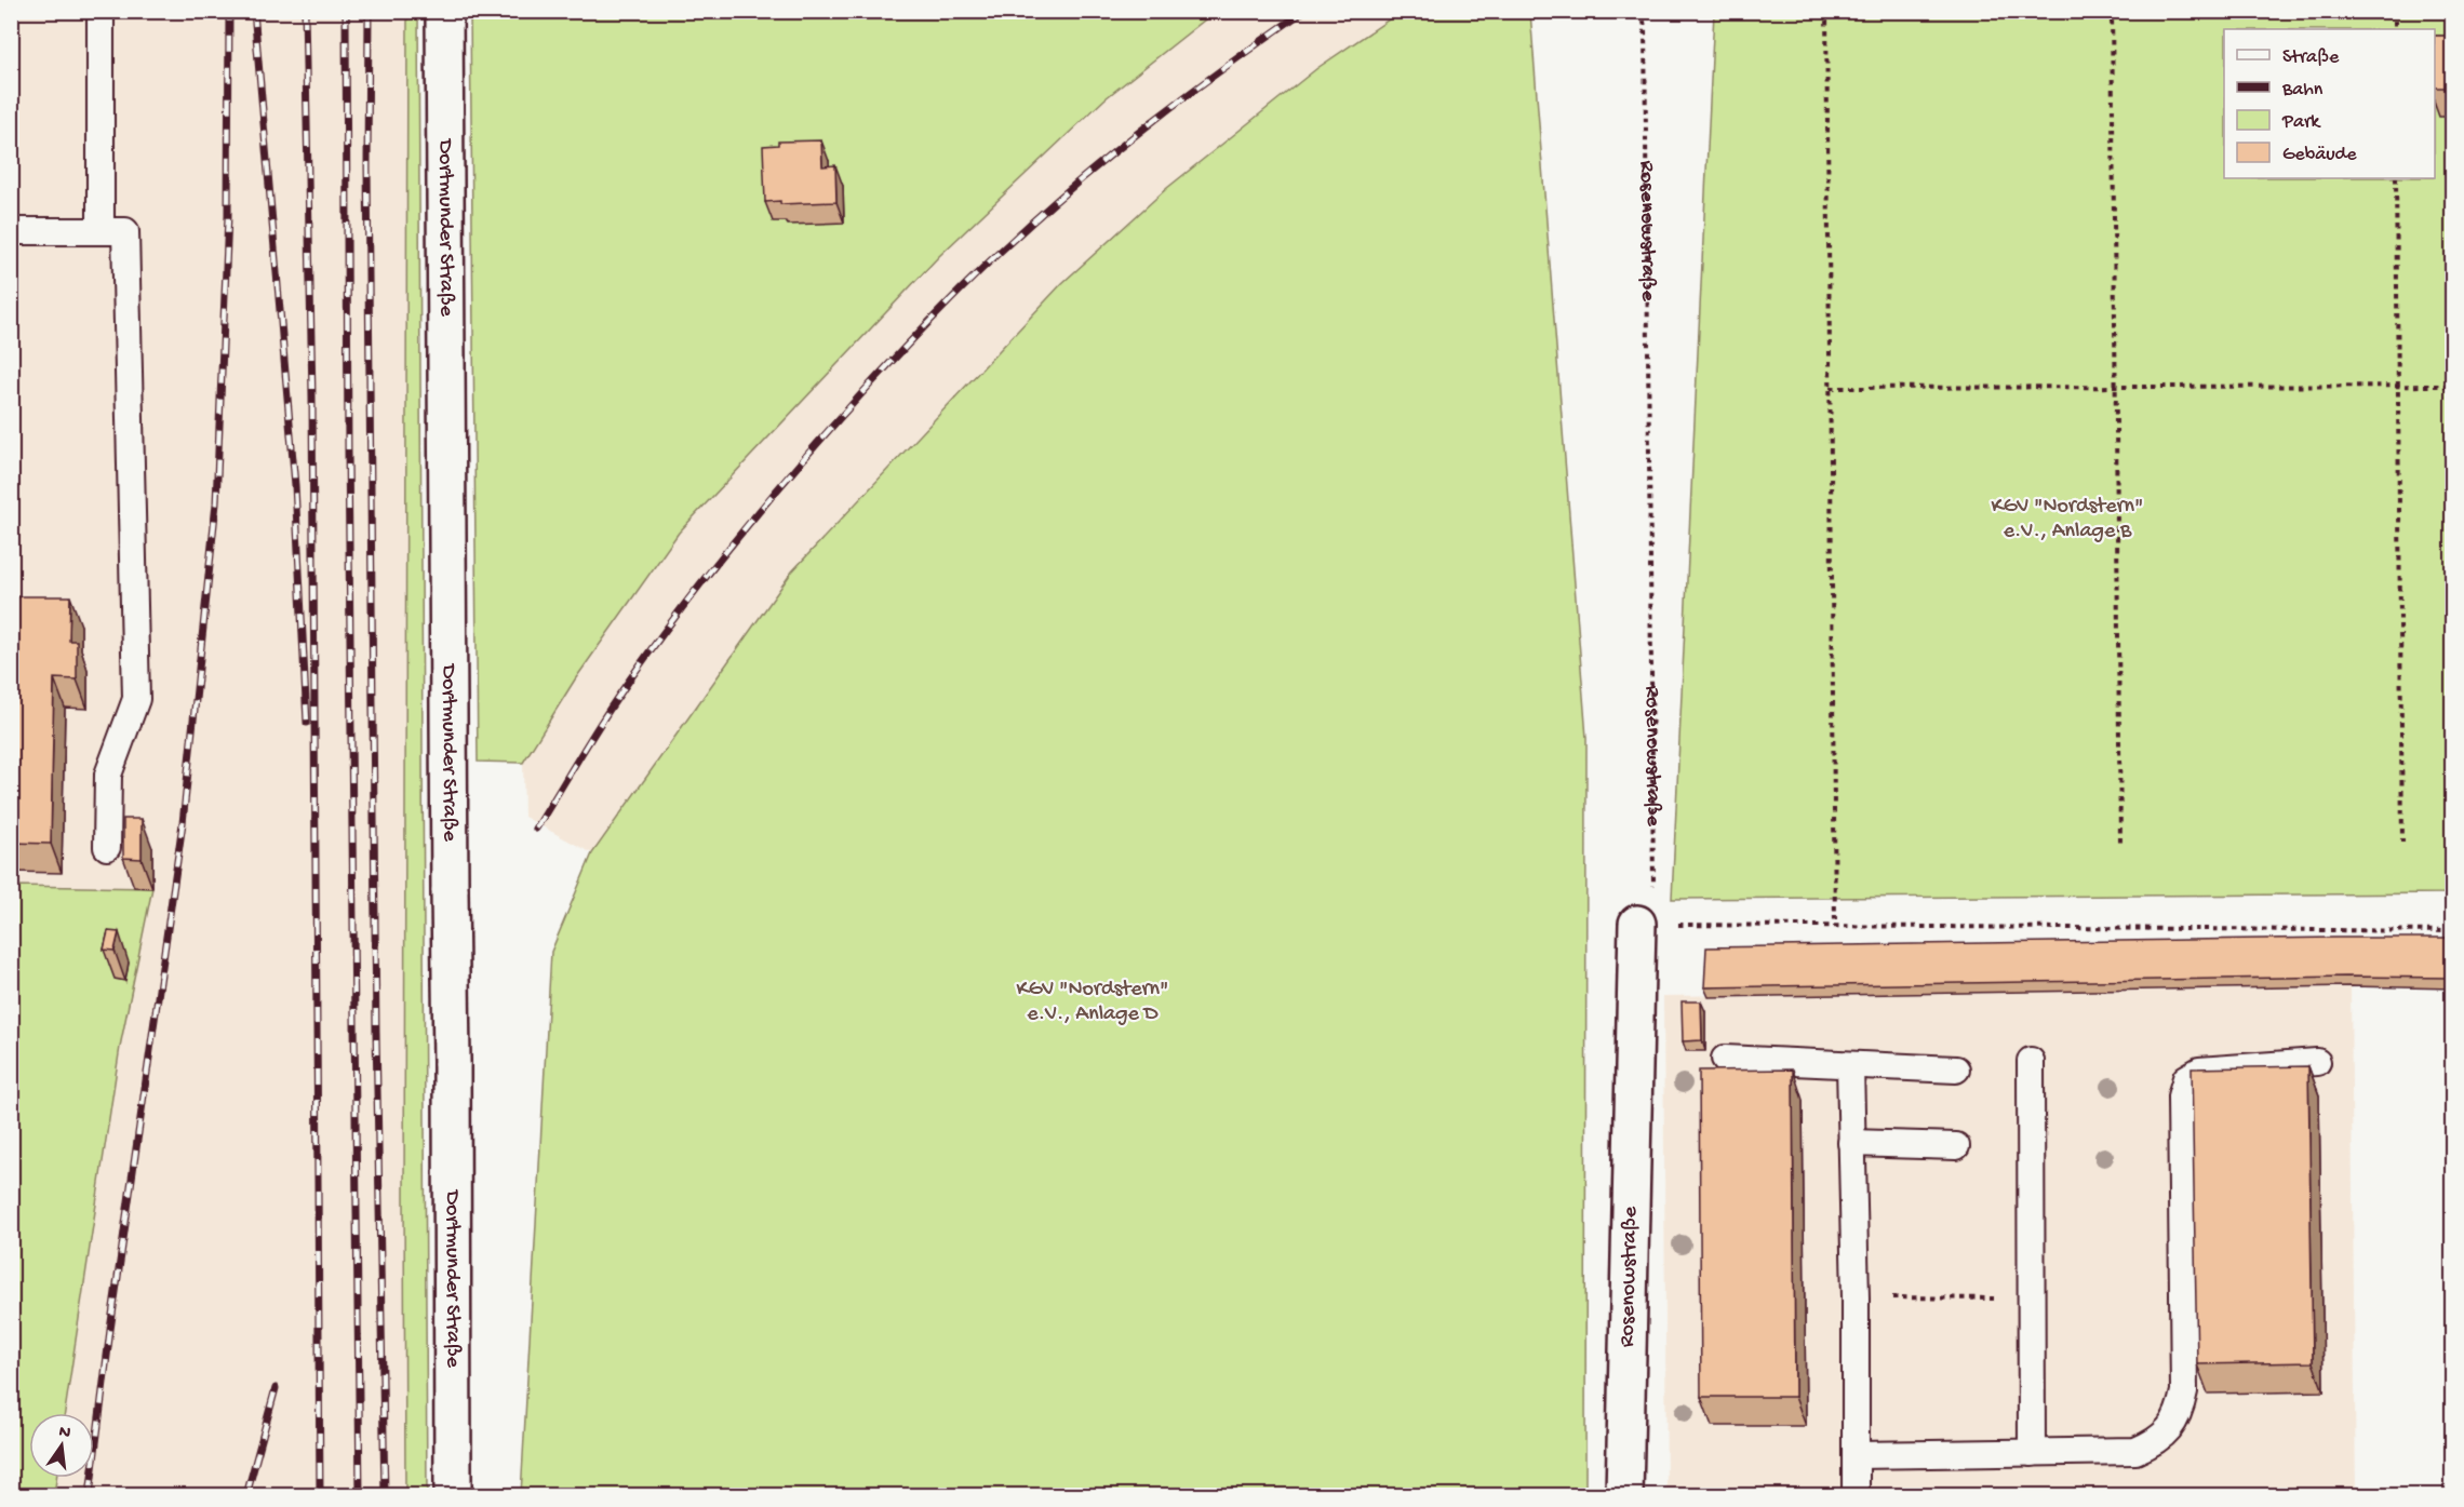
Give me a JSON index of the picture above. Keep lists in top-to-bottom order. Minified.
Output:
{"streets":{"street":["Dortmunder Straße","Rosenowstraße"]},"parks":["KGV \"Nordstern\" e.V., Anlage B","KGV \"Nordstern\" e.V., Anlage D"],"legend":["Straße","Bahn","Park","Gebäude"],"north":"top"}
